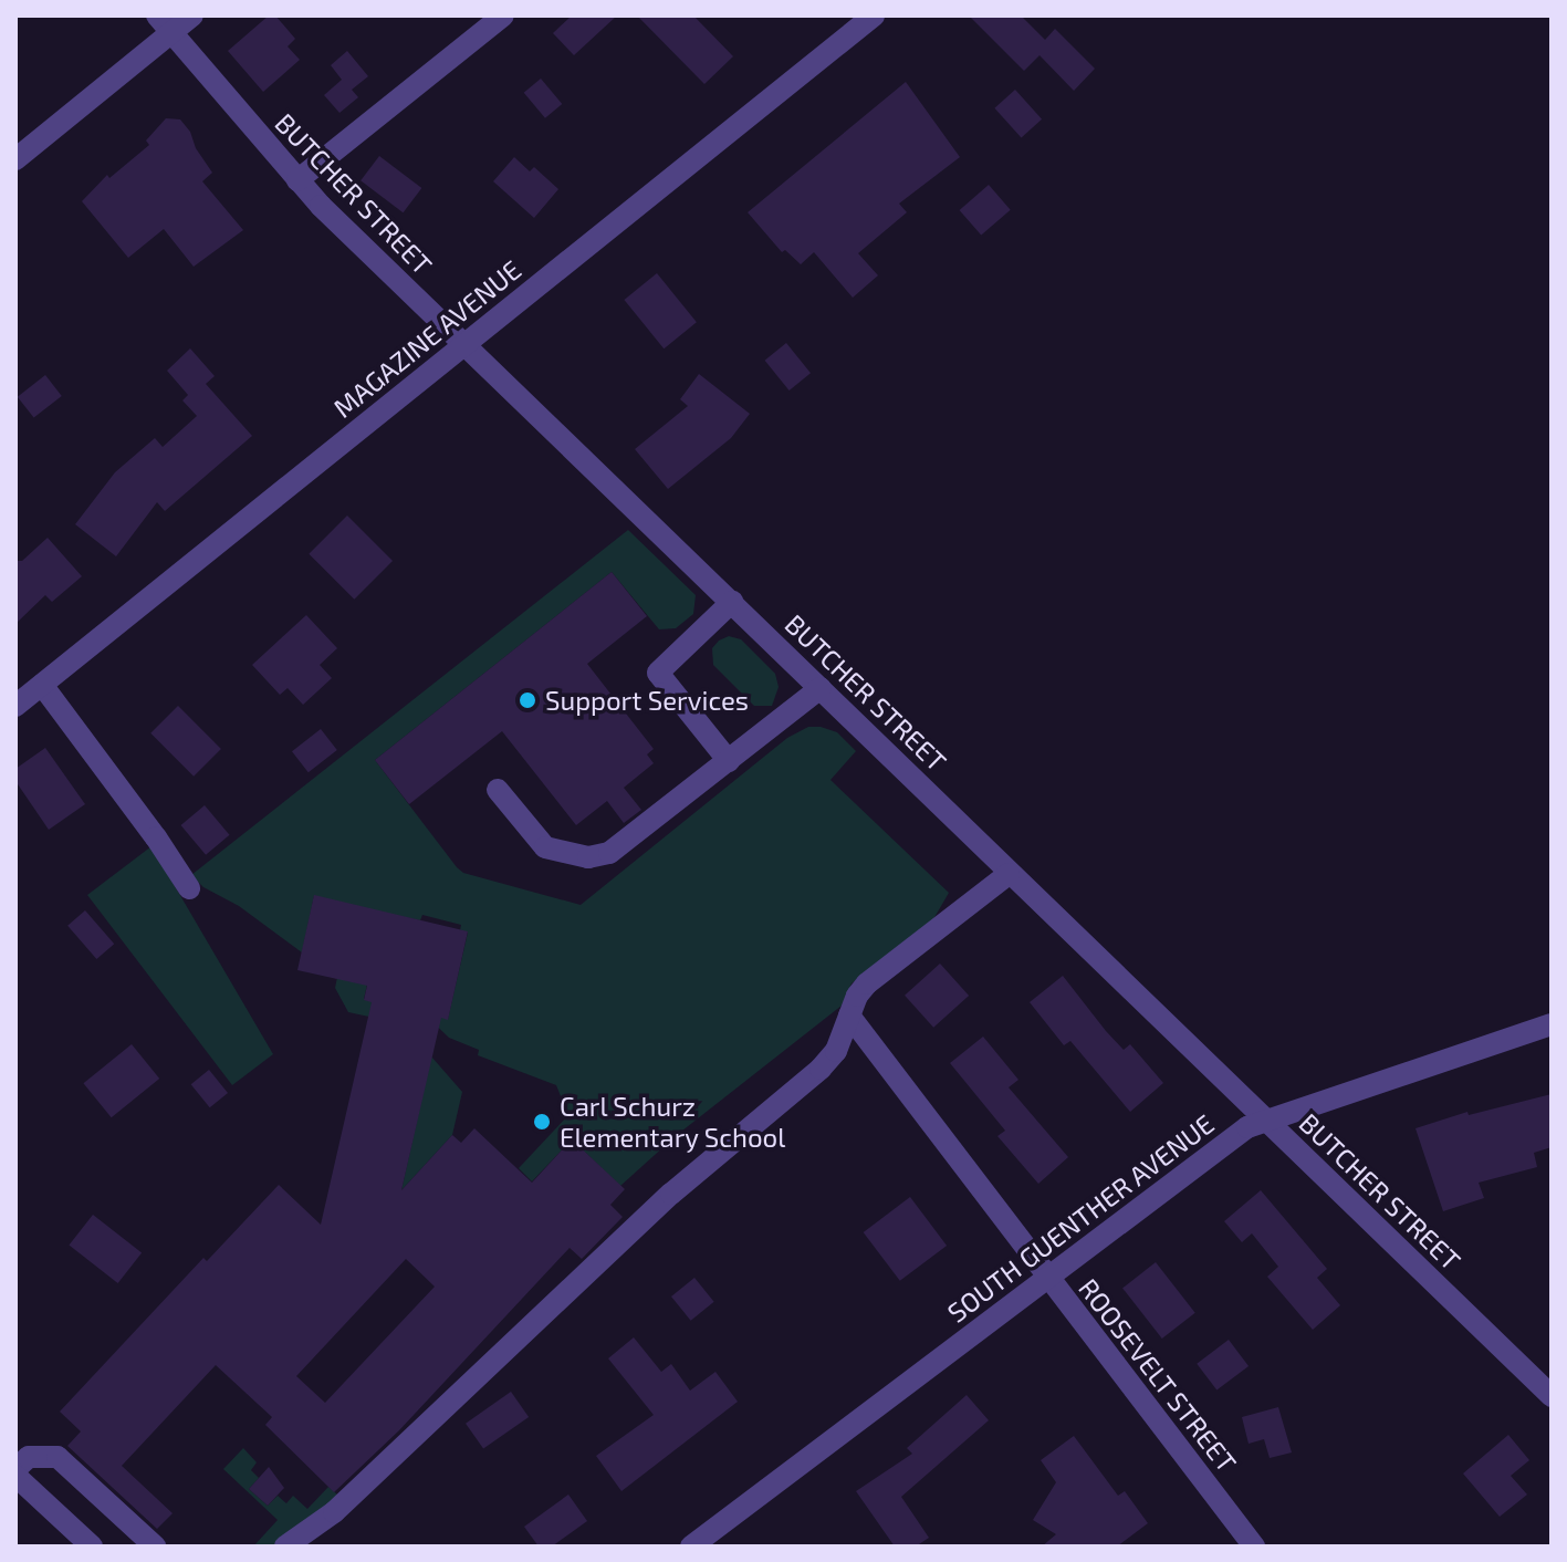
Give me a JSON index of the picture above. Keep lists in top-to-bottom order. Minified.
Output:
{"streets":{"street":["BUTCHER STREET","MAGAZINE AVENUE","SOUTH GUENTHER AVENUE","ROOSEVELT STREET"]},"crossings":[["BUTCHER STREET","MAGAZINE AVENUE"],["BUTCHER STREET","SOUTH GUENTHER AVENUE"],["SOUTH GUENTHER AVENUE","ROOSEVELT STREET"]],"places":["Support Services","Carl Schurz Elementary School"]}
